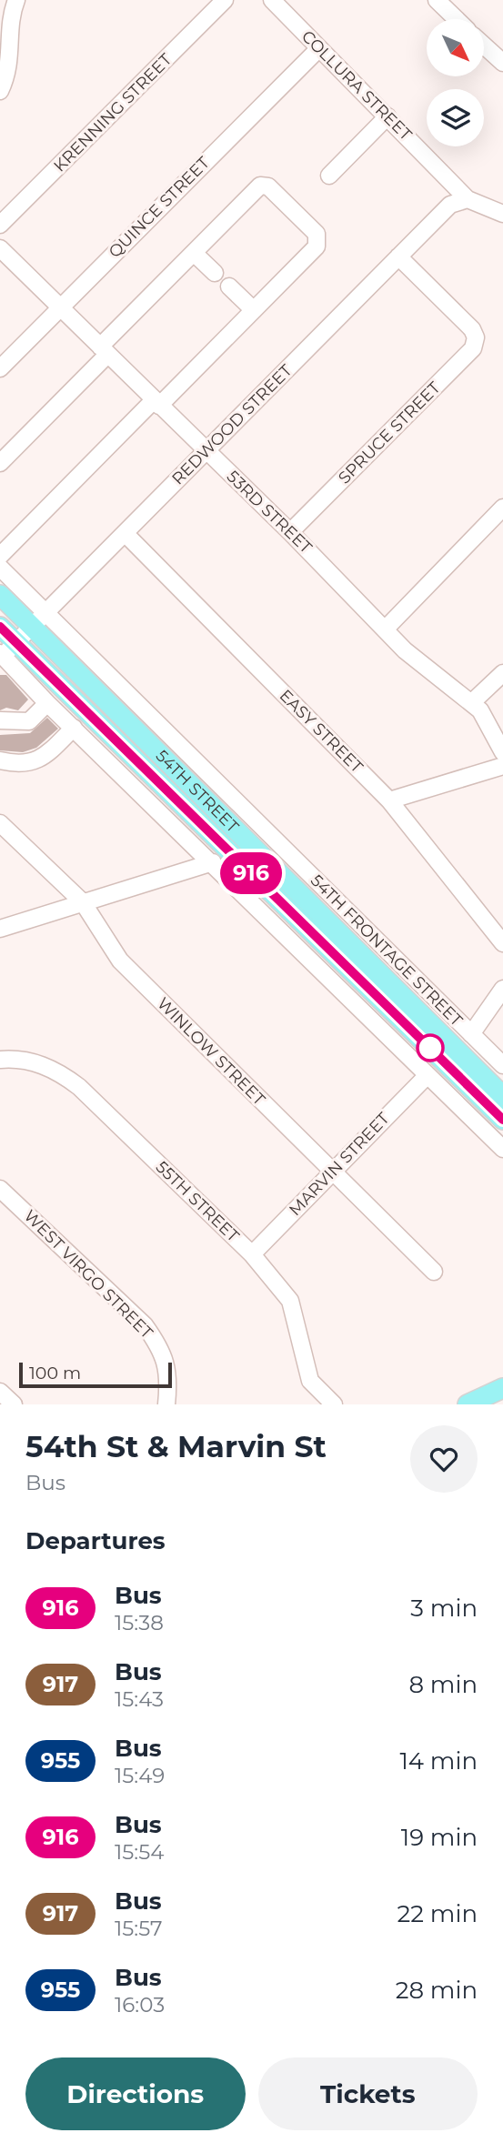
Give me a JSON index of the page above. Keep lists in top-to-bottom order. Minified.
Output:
{"streets":{"main road":["54TH STREET"],"street":["COLLURA STREET","KRENNING STREET","QUINCE STREET","REDWOOD STREET","SPRUCE STREET","53RD STREET","EASY STREET","54TH FRONTAGE STREET","WINLOW STREET","MARVIN STREET","55TH STREET","WEST VIRGO STREET"]},"crossings":[["COLLURA STREET","QUINCE STREET"],["COLLURA STREET","REDWOOD STREET"],["QUINCE STREET","53RD STREET"],["REDWOOD STREET","SPRUCE STREET"],["REDWOOD STREET","53RD STREET"],["REDWOOD STREET","EASY STREET"],["REDWOOD STREET","54TH STREET"],["REDWOOD STREET","54TH FRONTAGE STREET"],["SPRUCE STREET","53RD STREET"],["WINLOW STREET","MARVIN STREET"],["MARVIN STREET","55TH STREET"]],"lines":["bus line 916"],"scale_bar":"100 m","north":"bottom right","page":{"on_map":"916","scale":"100 m","heading":[["54th St & Marvin St","Bus"],"Departures"],"list":[{"mark":"916","name":"Bus","note":"15:38","value":"3 min"},{"mark":"917","name":"Bus","note":"15:43","value":"8 min"},{"mark":"955","name":"Bus","note":"15:49","value":"14 min"},{"mark":"916","name":"Bus","note":"15:54","value":"19 min"},{"mark":"917","name":"Bus","note":"15:57","value":"22 min"},{"mark":"955","name":"Bus","note":"16:03","value":"28 min"}],"buttons":["Directions","Tickets"]}}
